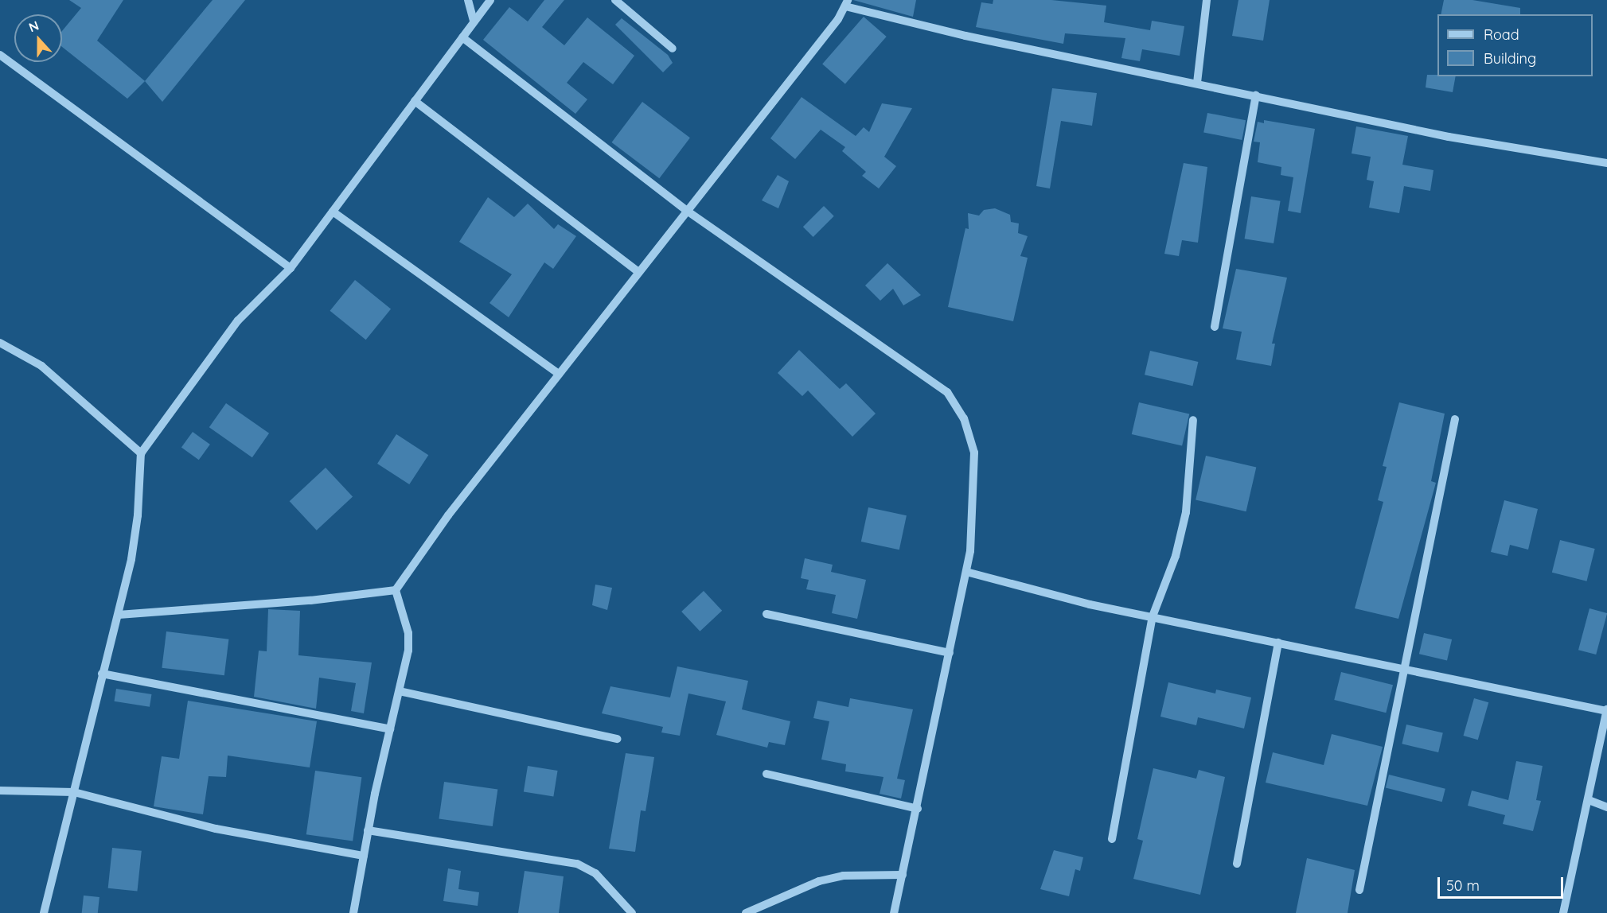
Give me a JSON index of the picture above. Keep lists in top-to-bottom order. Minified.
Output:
{"legend":["Road","Building"],"scale_bar":"50 m","north":"top"}
